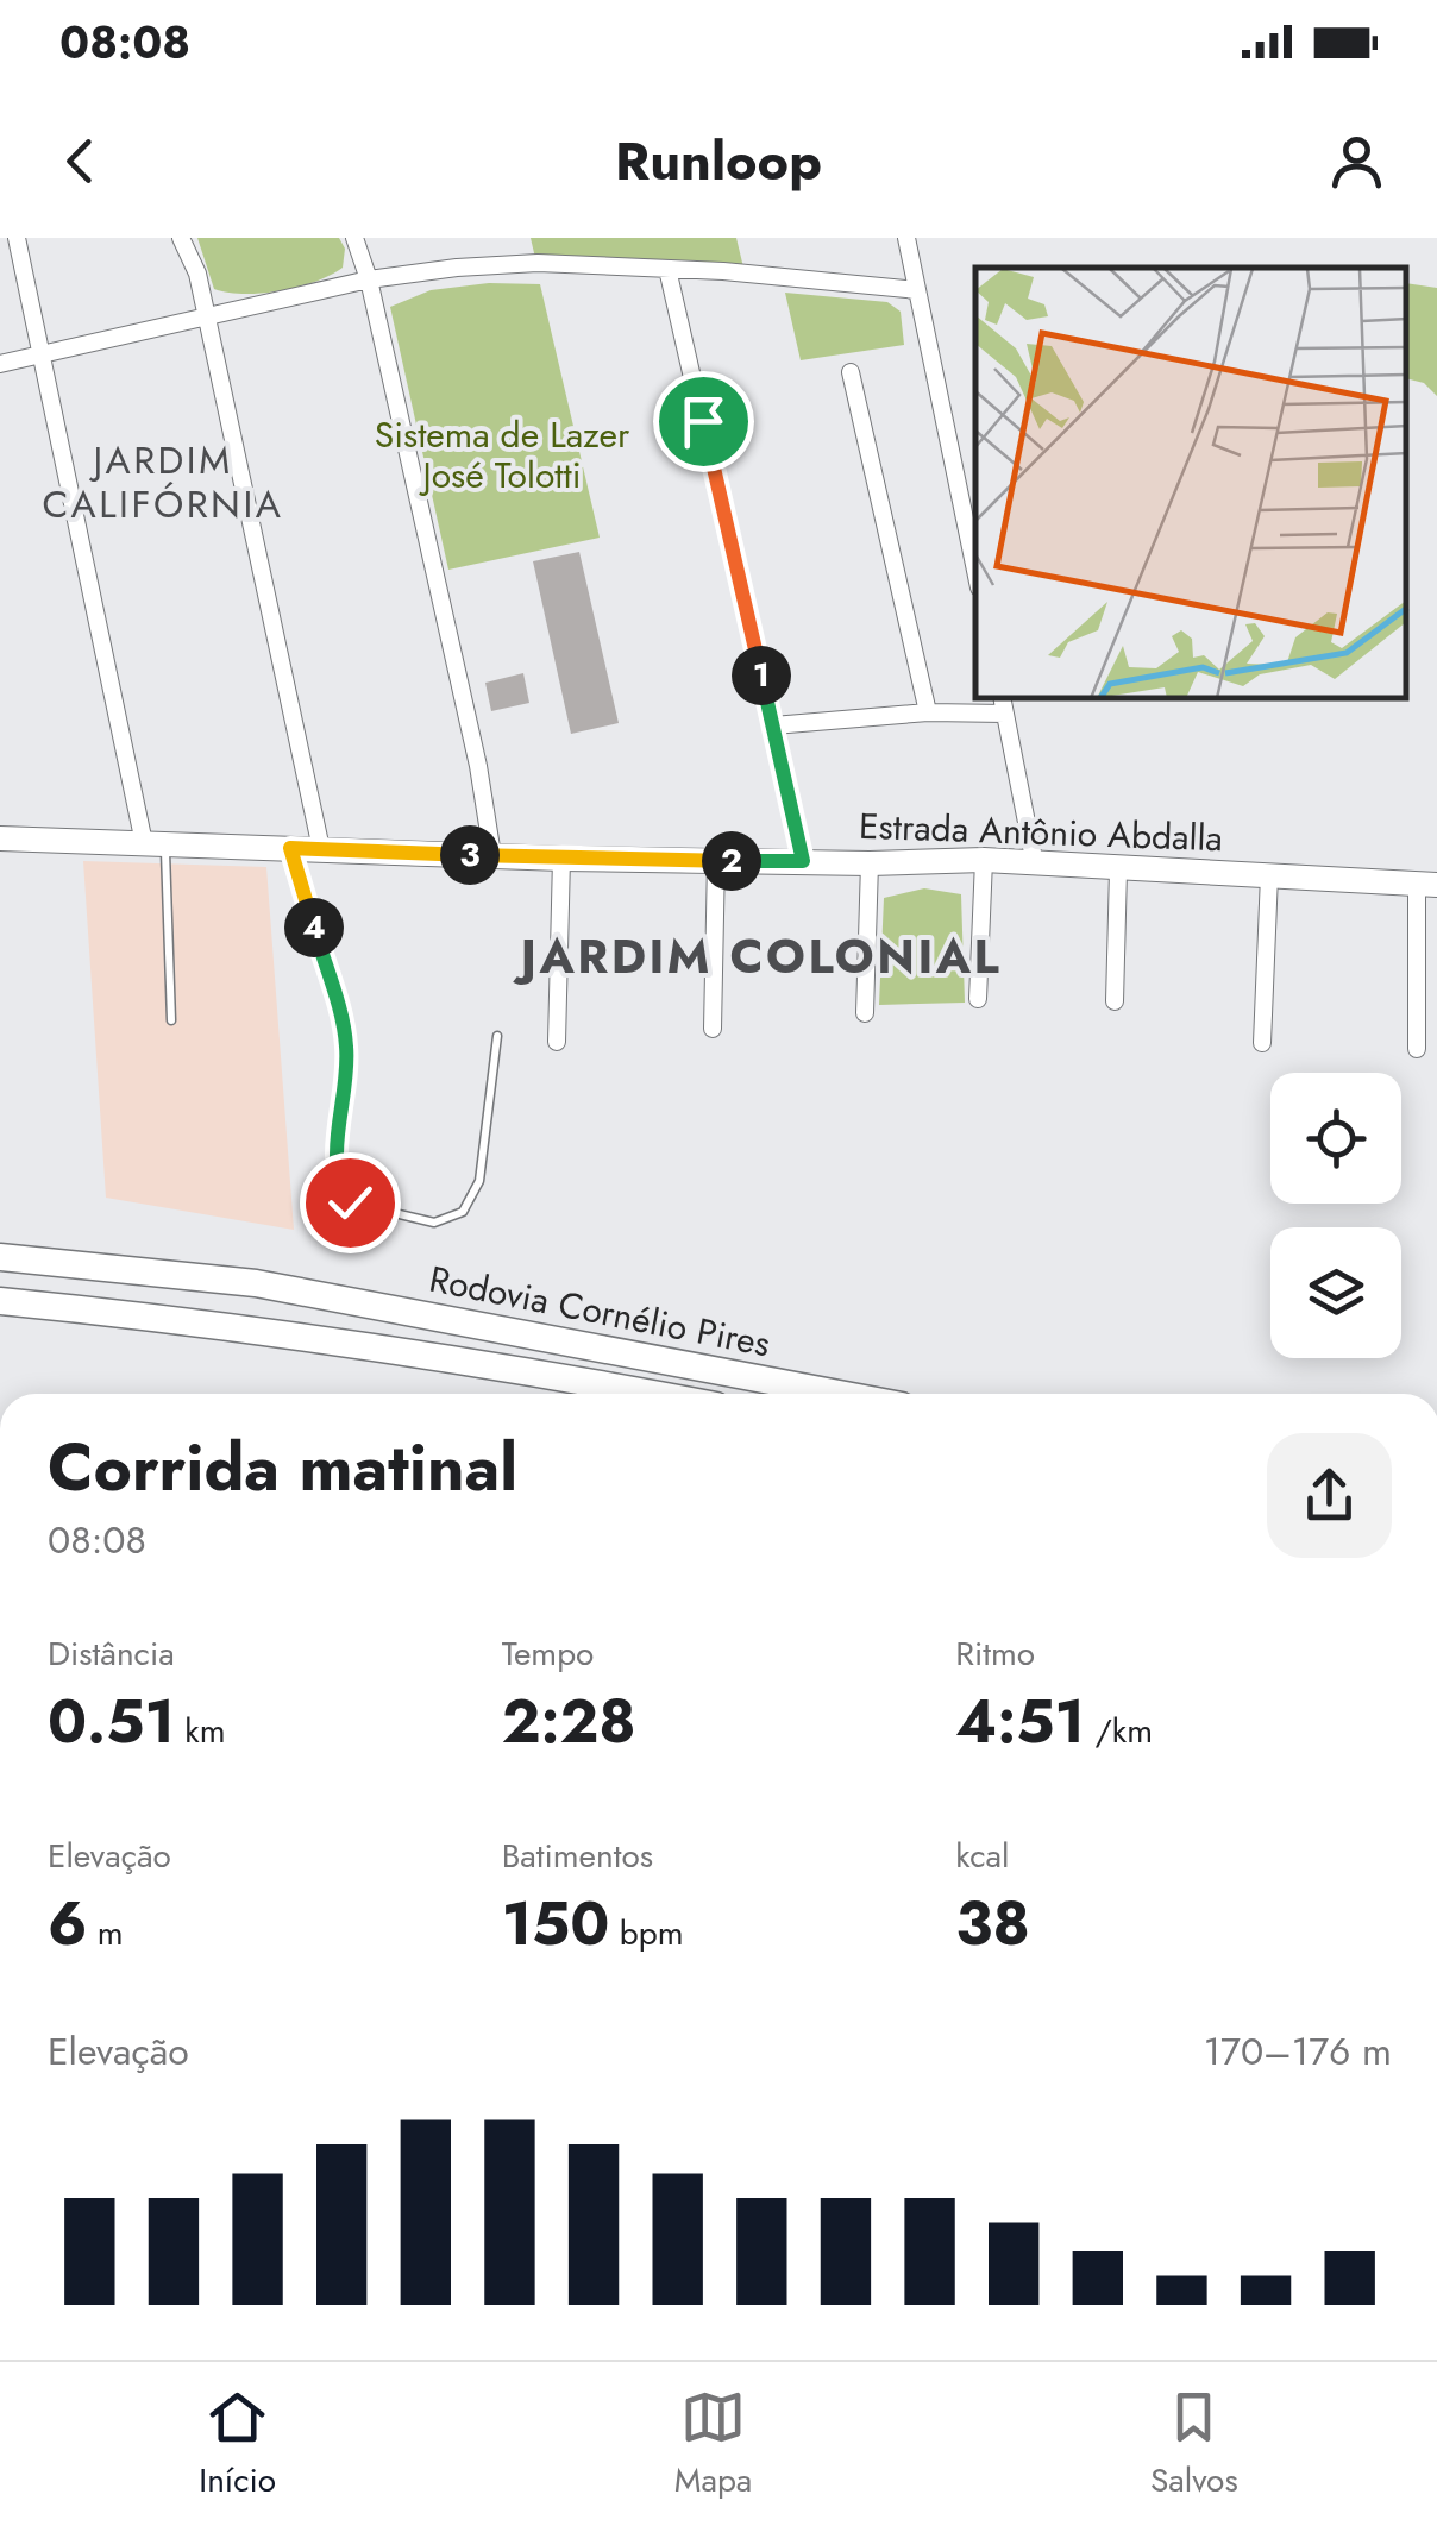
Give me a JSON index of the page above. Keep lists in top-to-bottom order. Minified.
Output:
{"streets":{"main road":["Rodovia Cornélio Pires"],"street":["Estrada Antônio Abdalla"]},"districts":["JARDIM CALIFÓRNIA","JARDIM COLONIAL"],"parks":["Sistema de Lazer José Tolotti"],"page":{"status":"08:08","header":"Runloop","pins":["1","3","2","4"],"heading":["Corrida matinal","08:08"],"stats":[["Distância","0.51 km"],["Tempo","2:28"],["Ritmo","4:51 /km"],["Elevação","6 m"],["Batimentos","150 bpm"],["kcal","38"]],"chart":["Elevação","170–176 m"],"tabs":["Início","Mapa","Salvos"]}}
